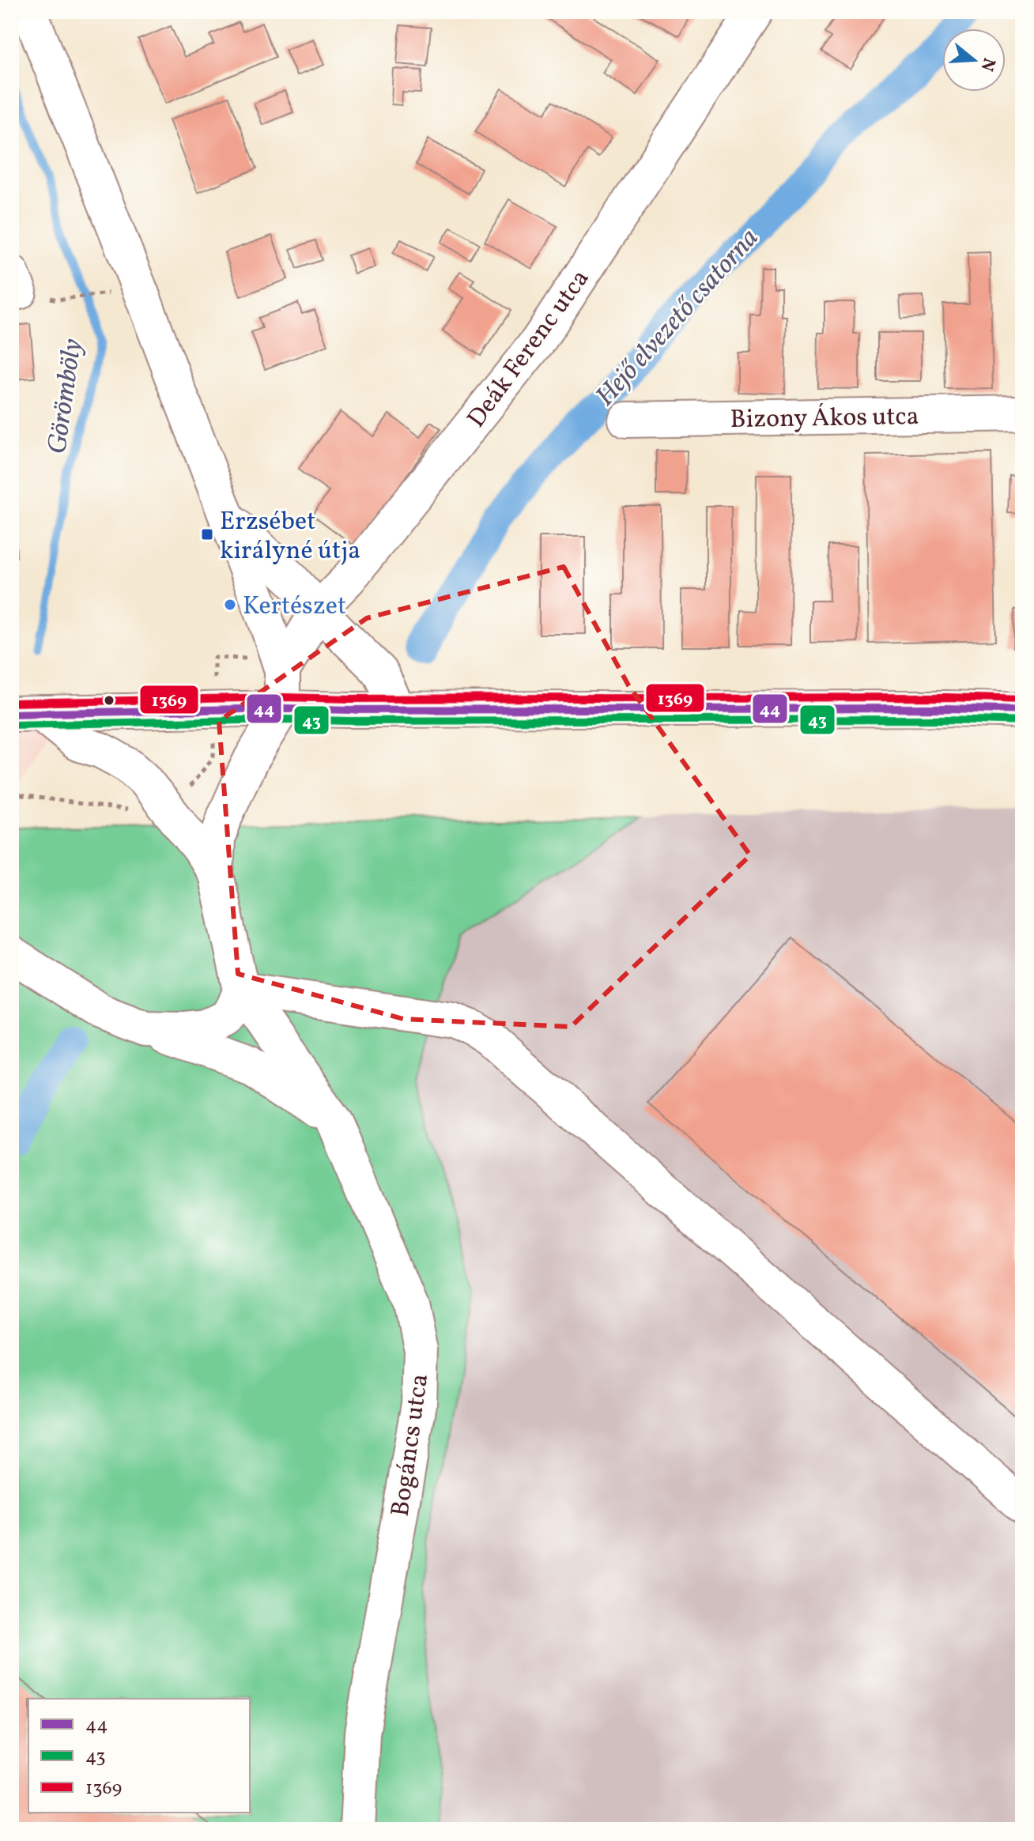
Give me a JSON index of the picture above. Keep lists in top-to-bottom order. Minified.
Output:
{"streets":{"street":["Deák Ferenc utca","Bizony Ákos utca","Bogáncs utca"]},"water":["Hejő elvezető csatorna","Görömböly"],"places":{"transit":["Erzsébet királyné útja"],"other":["Kertészet"]},"lines":["transit line 1369","transit line 44","transit line 43"],"legend":["44","43","1369"],"north":"right"}
